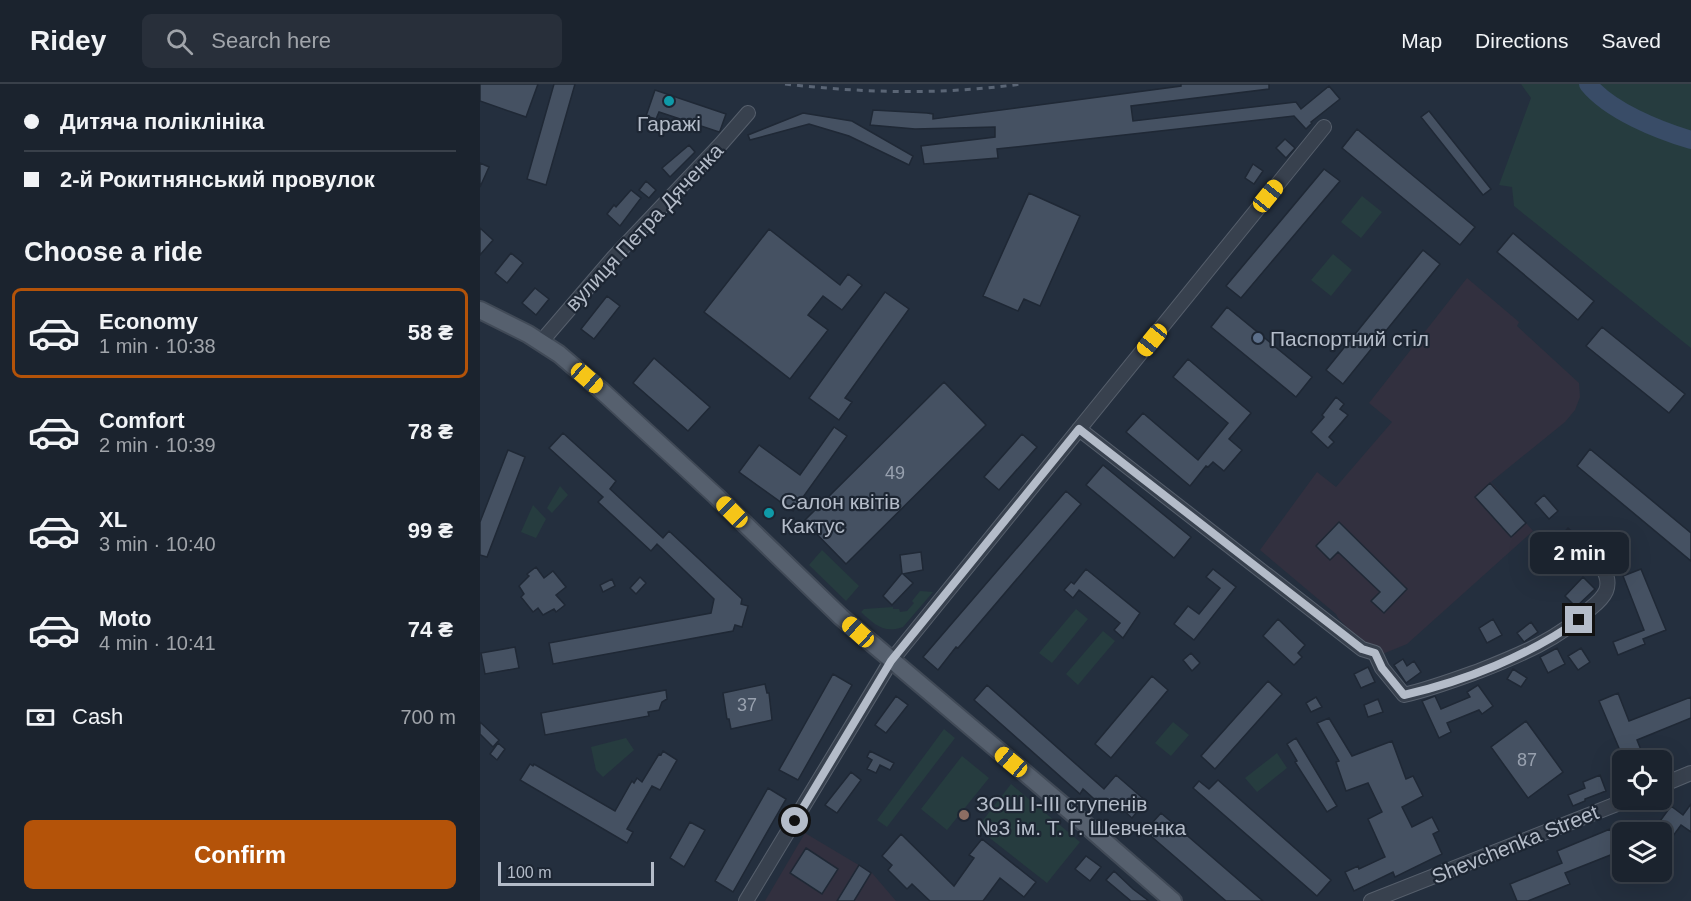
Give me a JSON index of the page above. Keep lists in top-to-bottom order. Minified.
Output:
{"streets":{"street":["вулиця Петра Дяченка","Shevchenka Street"]},"places":["Гаражі","Паспортний стіл","Салон квітів Кактус","ЗОШ І-ІІІ ступенів №3 ім. Т. Г. Шевченка"],"house_numbers":["49","37","87"],"scale_bar":"100 m","page":{"header":"Ridey","search":"Search here","nav":["Map","Directions","Saved"],"banner":["Дитяча поліклініка","2-й Рокитнянський провулок"],"heading":"Choose a ride","list":[{"name":"Economy","note":"1 min · 10:38","value":"58 ₴"},{"name":"Comfort","note":"2 min · 10:39","value":"78 ₴"},{"name":"XL","note":"3 min · 10:40","value":"99 ₴"},{"name":"Moto","note":"4 min · 10:41","value":"74 ₴"}],"bubble":"2 min","pay":["Cash","700 m"],"buttons":"Confirm","scale":"100 m"}}
